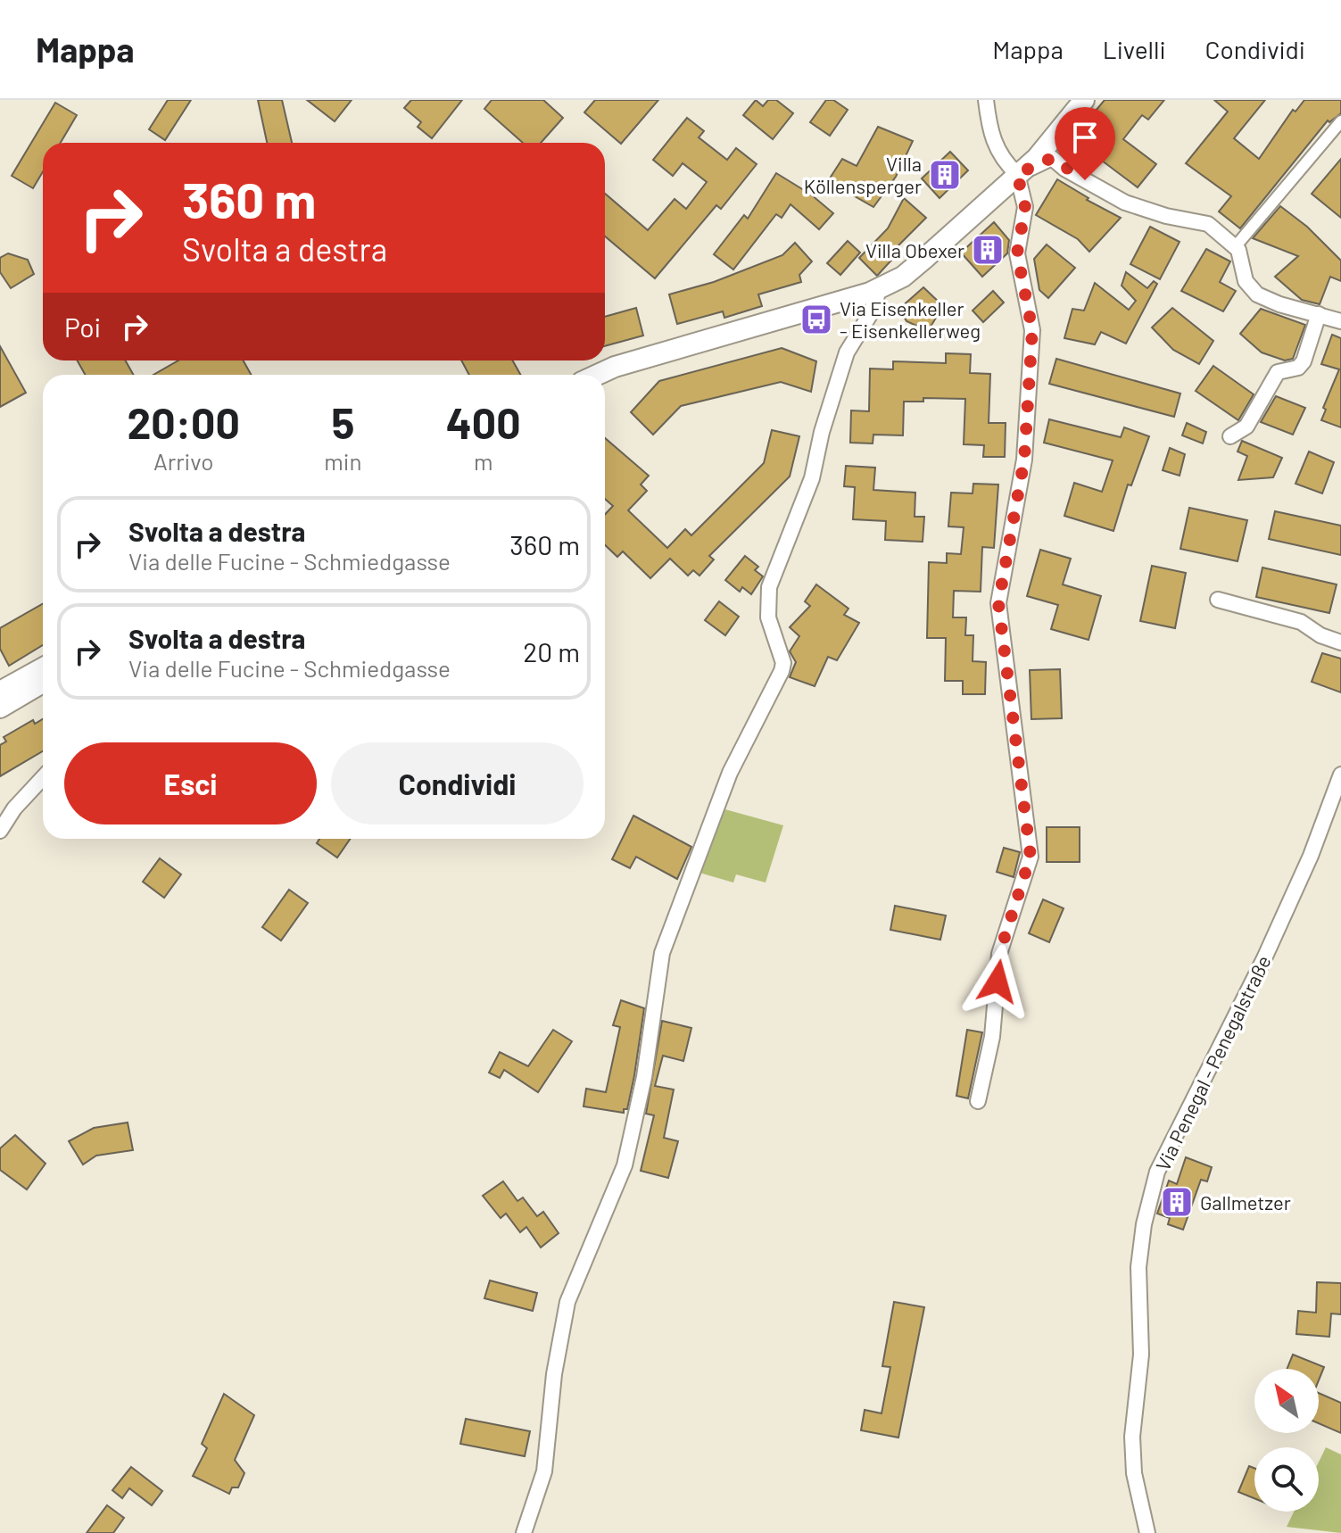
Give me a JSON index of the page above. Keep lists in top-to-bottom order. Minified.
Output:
{"streets":{"street":["Via Penegal - Penegalstraße"]},"places":{"building":["Villa Köllensperger","Villa Obexer","Gallmetzer"],"bus stop":["Via Eisenkeller - Eisenkellerweg"]},"north":"top left","page":{"header":"Mappa","nav":["Mappa","Livelli","Condividi"],"turn":["360 m","Svolta a destra"],"then":"Poi","eta":["20:00","Arrivo","5","min","400","m"],"list":[{"name":"Svolta a destra","note":"Via delle Fucine - Schmiedgasse","value":"360 m"},{"name":"Svolta a destra","note":"Via delle Fucine - Schmiedgasse","value":"20 m"}],"buttons":["Esci","Condividi"]}}
